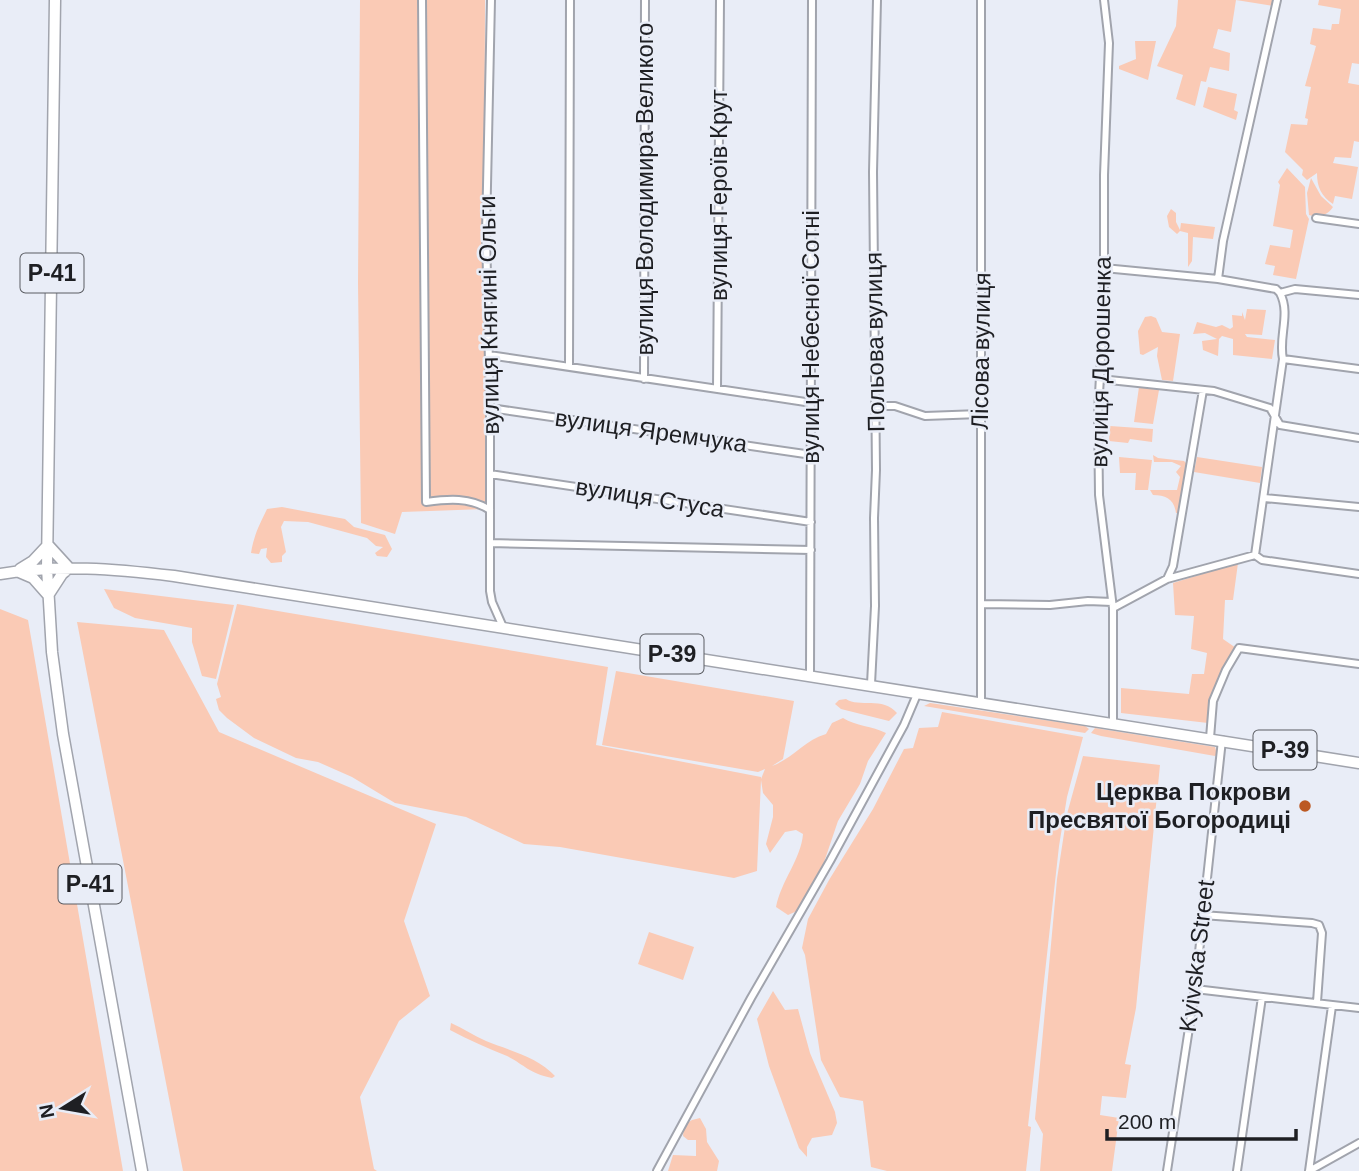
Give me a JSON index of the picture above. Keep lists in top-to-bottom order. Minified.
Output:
{"streets":{"main road":["Р-41","Р-39"],"street":["вулиця Володимира Великого","вулиця Героїв Крут","вулиця Княгині Ольги","вулиця Небесної Сотні","Польова вулиця","Лісова вулиця","вулиця Дорошенка","вулиця Яремчука","вулиця Стуса","Kyivska Street"]},"crossings":[["Р-41","Р-39"],["вулиця Княгині Ольги","вулиця Яремчука"],["вулиця Княгині Ольги","вулиця Стуса"],["вулиця Княгині Ольги","Р-39"],["вулиця Небесної Сотні","вулиця Яремчука"],["вулиця Небесної Сотні","вулиця Стуса"],["вулиця Небесної Сотні","Р-39"],["Польова вулиця","Р-39"],["Лісова вулиця","Р-39"],["вулиця Дорошенка","Р-39"],["Р-39","Kyivska Street"]],"places":["Церква Покрови Пресвятої Богородиці"],"scale_bar":"200 m","north":"left"}
